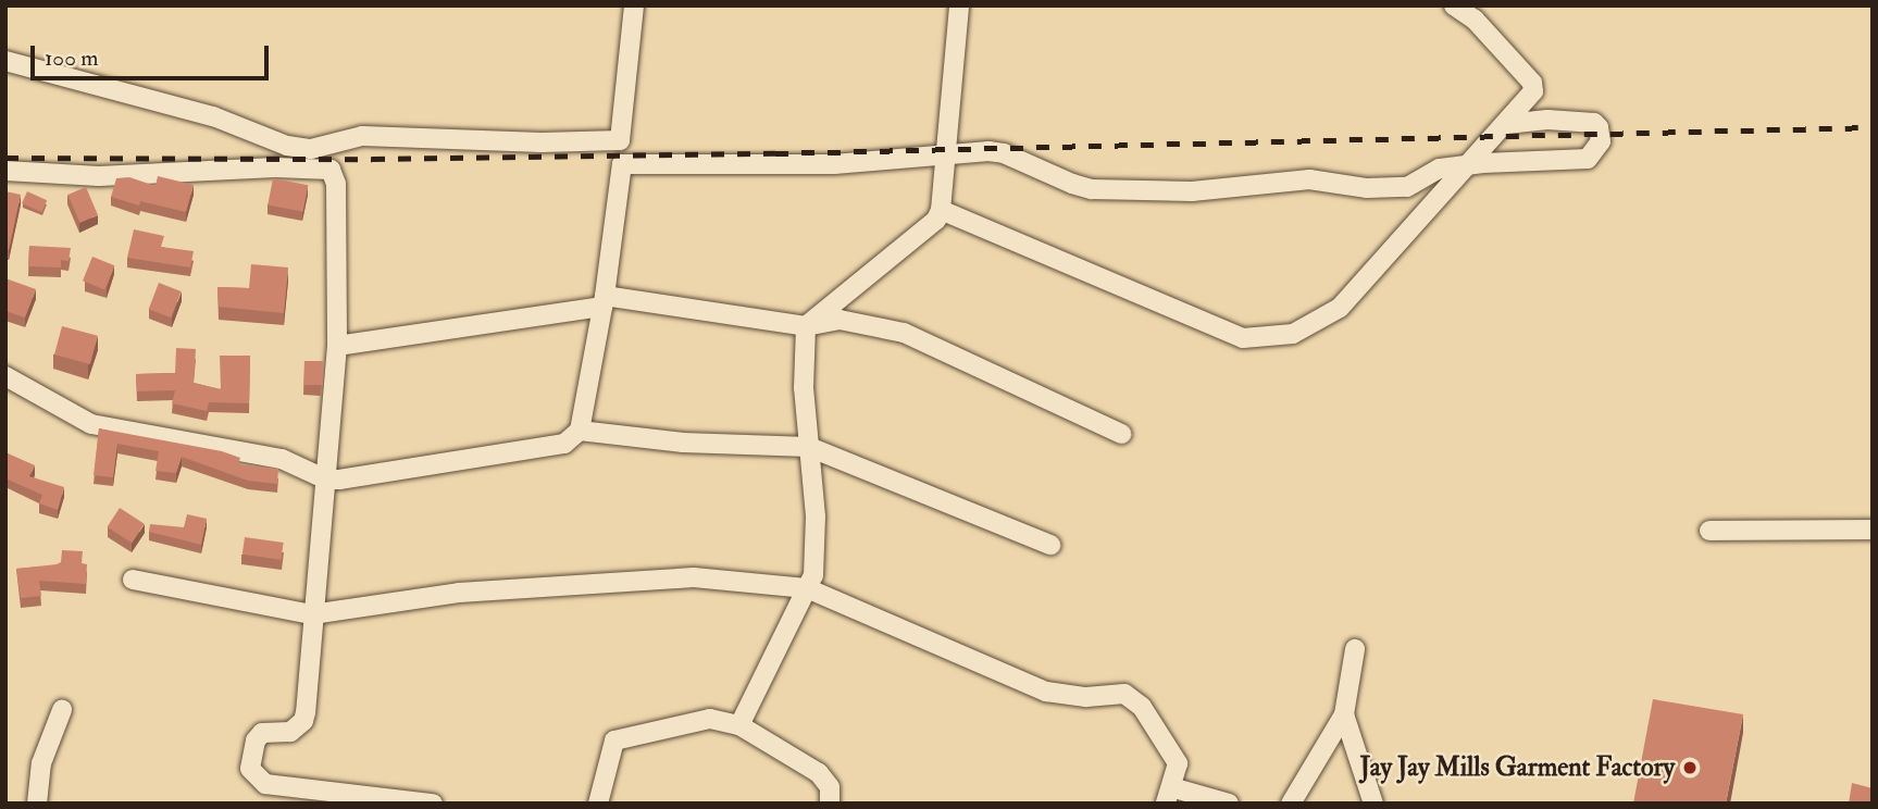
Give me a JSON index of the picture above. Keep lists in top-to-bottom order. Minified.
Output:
{"places":["Jay Jay Mills Garment Factory"],"scale_bar":"100 m"}
